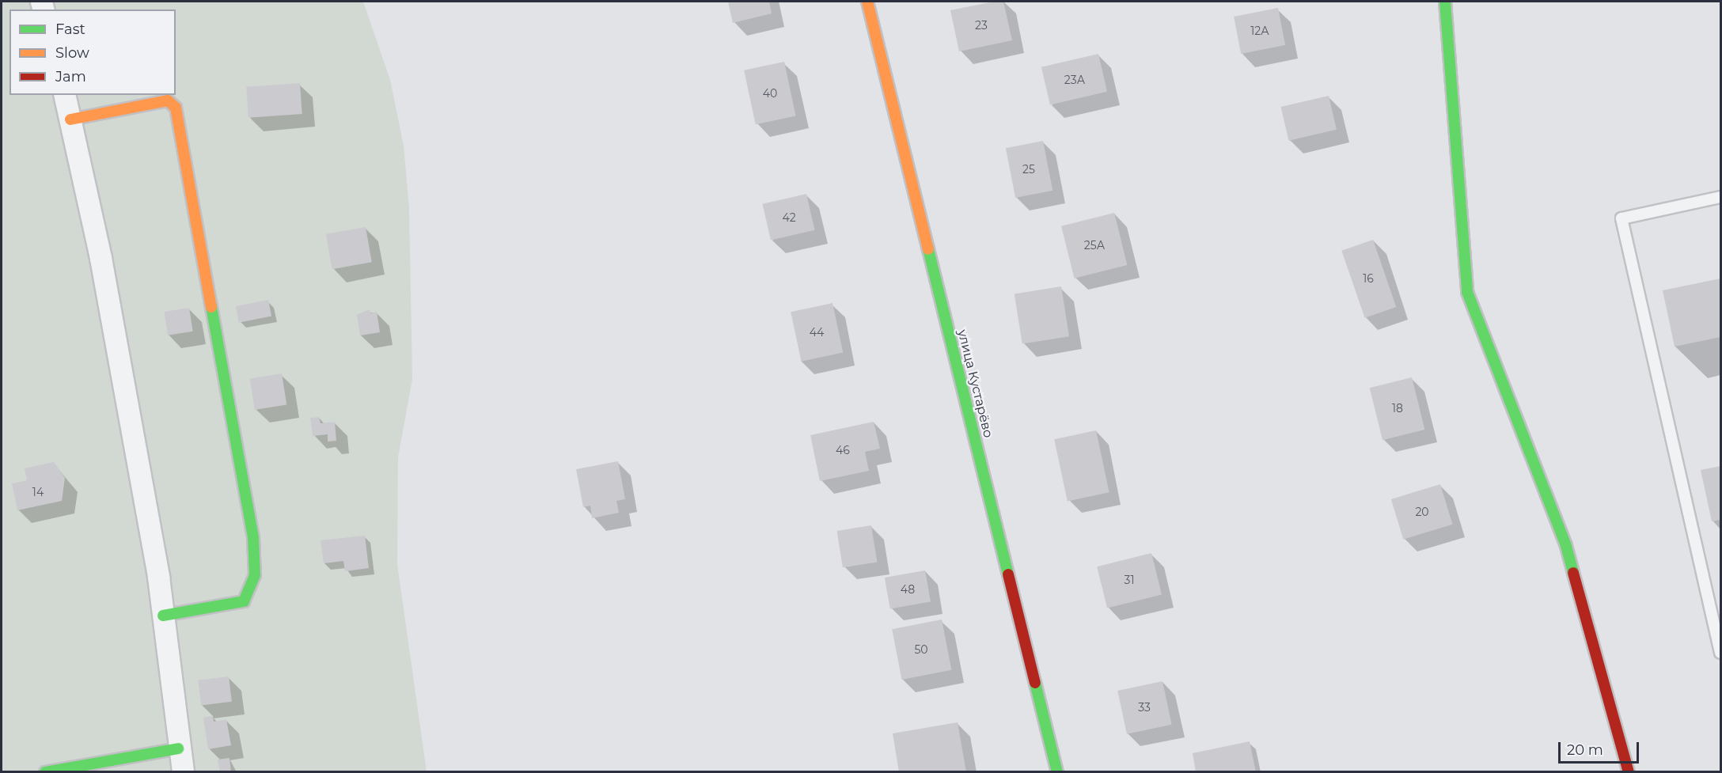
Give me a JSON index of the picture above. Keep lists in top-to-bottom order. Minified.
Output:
{"streets":{"street":["улица Кустарёво"]},"house_numbers":["23","12А","23А","40","25","42","25А","16","44","18","46","14","20","31","48","50","33"],"legend":["Fast","Slow","Jam"],"scale_bar":"20 m"}
